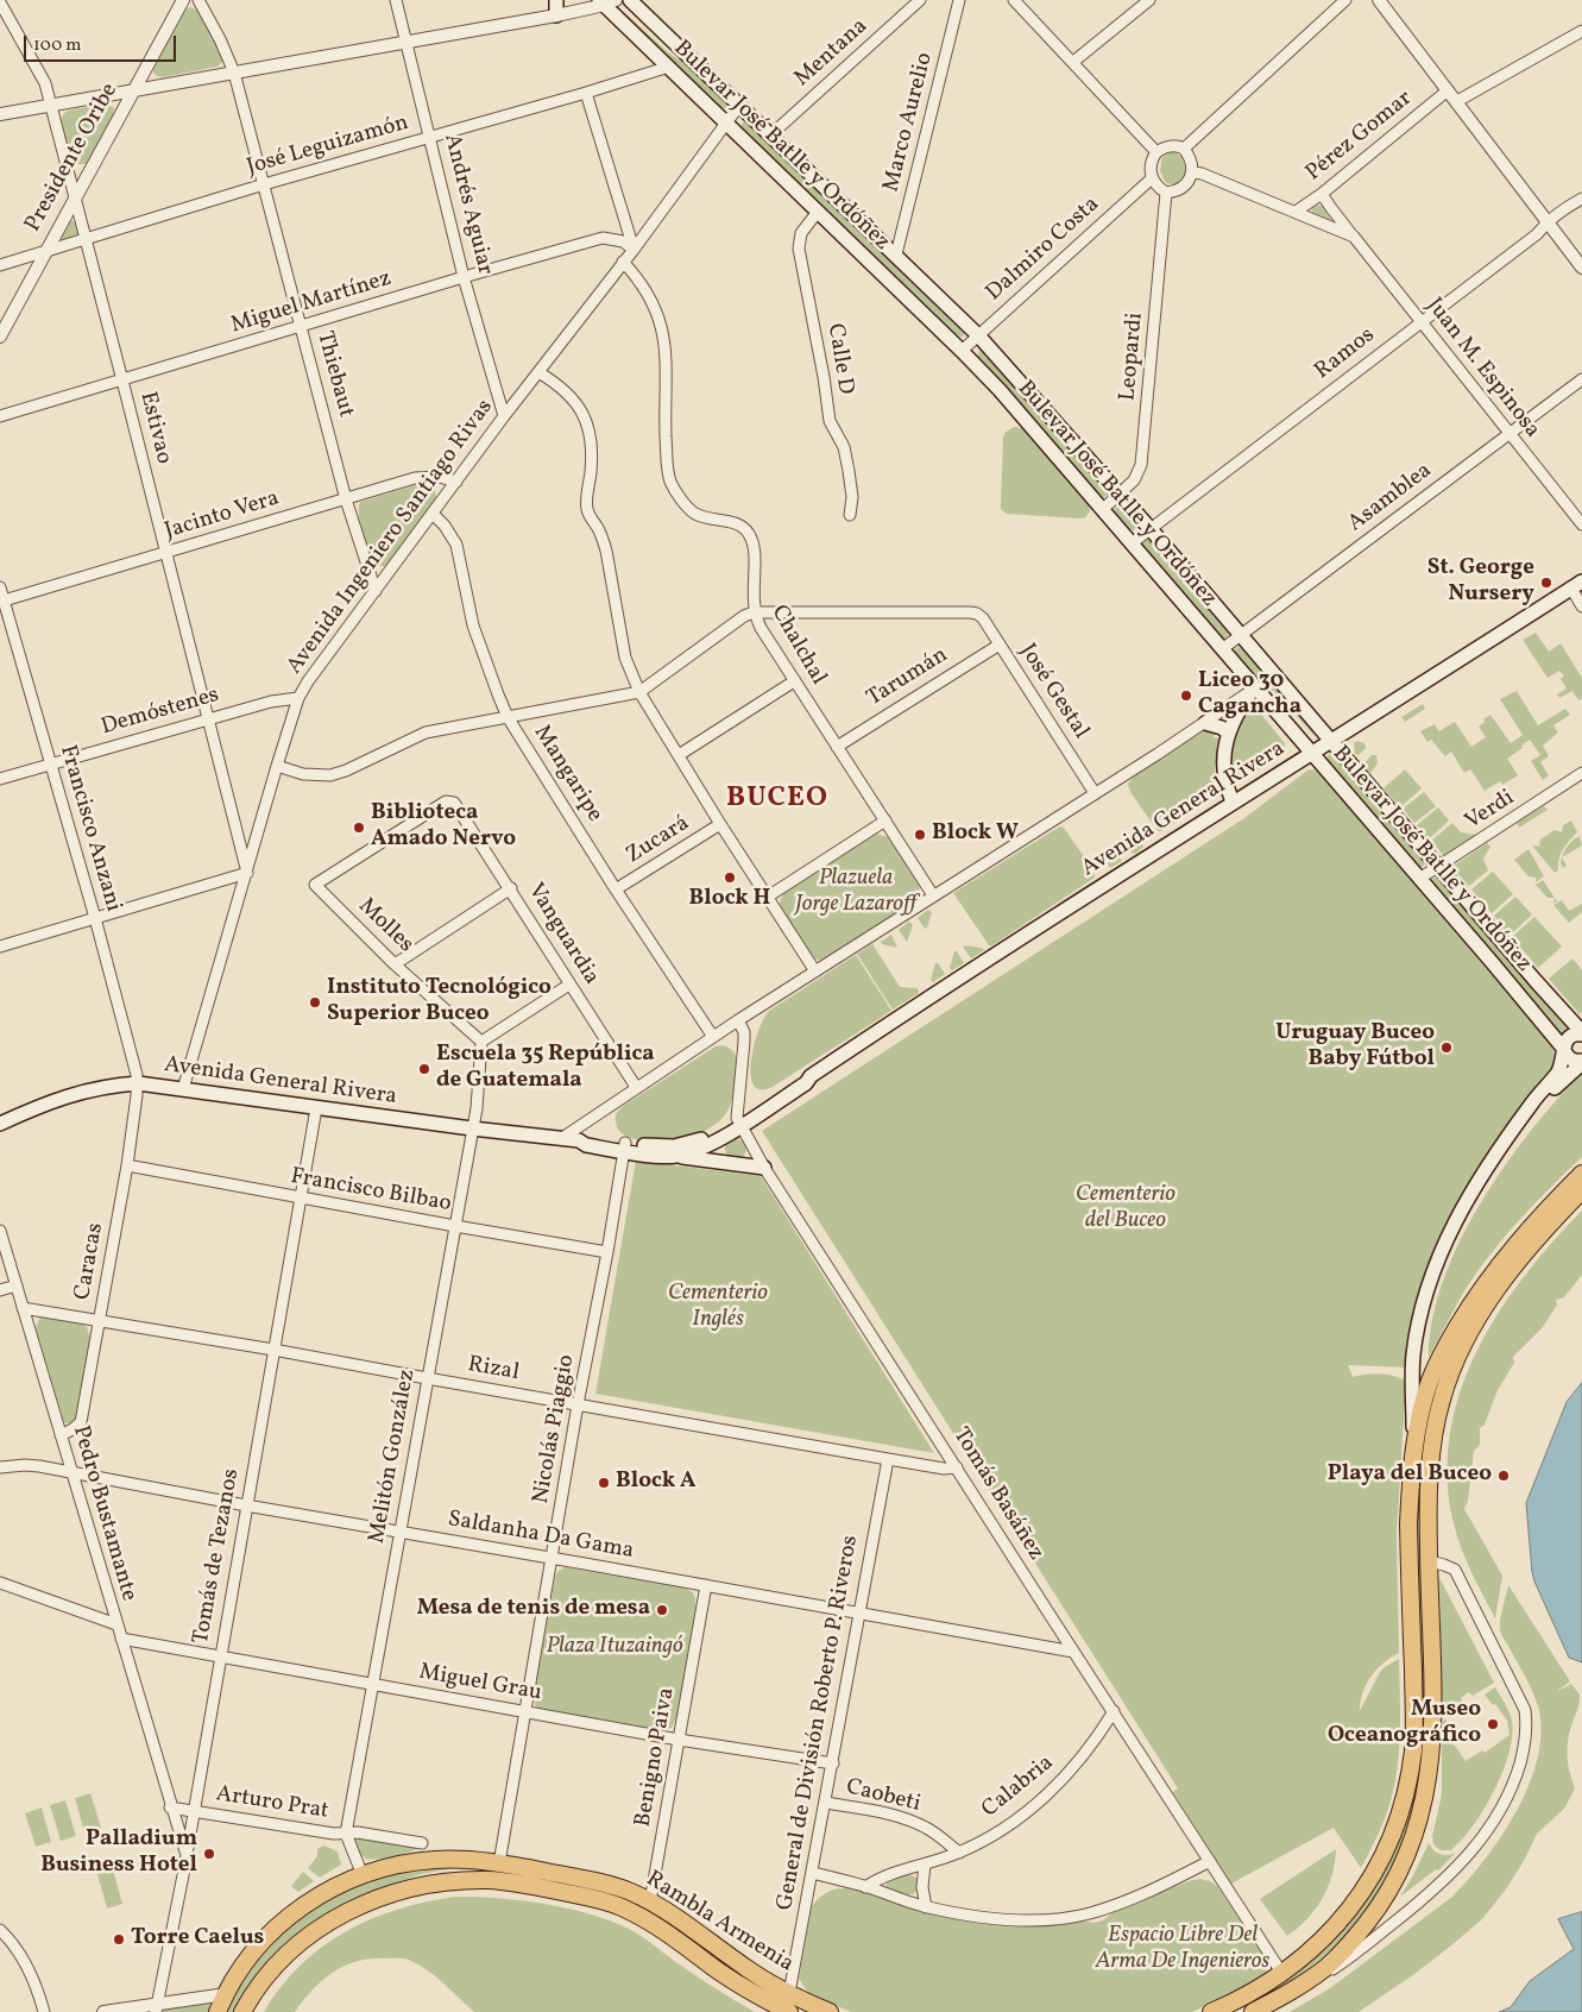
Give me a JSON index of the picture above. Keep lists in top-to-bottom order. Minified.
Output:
{"streets":{"main road":["Bulevar José Batlle y Ordóñez","Avenida General Rivera","Rambla Armenia"],"street":["Mentana","Marco Aurelio","Pérez Gomar","José Leguizamón","Presidente Oribe","Andrés Aguiar","Dalmiro Costa","Miguel Martínez","Ramos","Leopardi","Calle D","Juan M. Espinosa","Thiebaut","Estivao","Asamblea","Jacinto Vera","Avenida Ingeniero Santiago Rivas","Chalchal","Tarumán","José Gestal","Demóstenes","Mangaripe","Verdi","Francisco Anzani","Zucará","Molles","Vanguardia","Francisco Bilbao","Caracas","Rizal","Nicolás Piaggio","Melitón González","Tomás Basáñez","Pedro Bustamante","Saldanha Da Gama","Tomás de Tezanos","Miguel Grau","General de División Roberto P. Riveros","Benigno Paiva","Calabria","Caobeti","Arturo Prat"]},"crossings":[["Mentana","Bulevar José Batlle y Ordóñez"],["Marco Aurelio","Bulevar José Batlle y Ordóñez"],["Pérez Gomar","Juan M. Espinosa"],["José Leguizamón","Bulevar José Batlle y Ordóñez"],["José Leguizamón","Presidente Oribe"],["José Leguizamón","Andrés Aguiar"],["José Leguizamón","Thiebaut"],["José Leguizamón","Estivao"],["Bulevar José Batlle y Ordóñez","Dalmiro Costa"],["Bulevar José Batlle y Ordóñez","Ramos"],["Bulevar José Batlle y Ordóñez","Leopardi"],["Bulevar José Batlle y Ordóñez","Calle D"],["Bulevar José Batlle y Ordóñez","Asamblea"],["Bulevar José Batlle y Ordóñez","Avenida Ingeniero Santiago Rivas"],["Bulevar José Batlle y Ordóñez","Avenida General Rivera"],["Bulevar José Batlle y Ordóñez","Verdi"],["Presidente Oribe","Estivao"],["Andrés Aguiar","Miguel Martínez"],["Andrés Aguiar","Avenida Ingeniero Santiago Rivas"],["Dalmiro Costa","Leopardi"],["Dalmiro Costa","Juan M. Espinosa"],["Miguel Martínez","Thiebaut"],["Miguel Martínez","Estivao"],["Miguel Martínez","Avenida Ingeniero Santiago Rivas"],["Ramos","Juan M. Espinosa"],["Leopardi","Juan M. Espinosa"],["Juan M. Espinosa","Asamblea"],["Thiebaut","Jacinto Vera"],["Thiebaut","Avenida Ingeniero Santiago Rivas"],["Estivao","Jacinto Vera"],["Estivao","Avenida Ingeniero Santiago Rivas"],["Estivao","Demóstenes"],["Jacinto Vera","Avenida Ingeniero Santiago Rivas"],["Jacinto Vera","Francisco Anzani"],["Avenida Ingeniero Santiago Rivas","Chalchal"],["Avenida Ingeniero Santiago Rivas","Demóstenes"],["Avenida Ingeniero Santiago Rivas","Mangaripe"],["Avenida Ingeniero Santiago Rivas","Avenida General Rivera"],["Chalchal","Tarumán"],["Chalchal","José Gestal"],["Tarumán","José Gestal"],["Demóstenes","Francisco Anzani"],["Mangaripe","Zucará"],["Avenida General Rivera","Francisco Anzani"],["Avenida General Rivera","Caracas"],["Avenida General Rivera","Nicolás Piaggio"],["Avenida General Rivera","Melitón González"],["Avenida General Rivera","Tomás Basáñez"],["Avenida General Rivera","Tomás de Tezanos"],["Francisco Anzani","Caracas"],["Molles","Vanguardia"],["Molles","Melitón González"],["Francisco Bilbao","Caracas"],["Francisco Bilbao","Nicolás Piaggio"],["Francisco Bilbao","Melitón González"],["Francisco Bilbao","Tomás de Tezanos"],["Caracas","Rizal"],["Caracas","Pedro Bustamante"],["Rizal","Nicolás Piaggio"],["Rizal","Melitón González"],["Rizal","Tomás Basáñez"],["Rizal","Pedro Bustamante"],["Rizal","Tomás de Tezanos"],["Rizal","General de División Roberto P. Riveros"],["Nicolás Piaggio","Saldanha Da Gama"],["Nicolás Piaggio","Miguel Grau"],["Nicolás Piaggio","Rambla Armenia"],["Melitón González","Saldanha Da Gama"],["Melitón González","Miguel Grau"],["Melitón González","Arturo Prat"],["Tomás Basáñez","Saldanha Da Gama"],["Tomás Basáñez","Calabria"],["Pedro Bustamante","Saldanha Da Gama"],["Pedro Bustamante","Tomás de Tezanos"],["Pedro Bustamante","Miguel Grau"],["Saldanha Da Gama","Tomás de Tezanos"],["Saldanha Da Gama","General de División Roberto P. Riveros"],["Saldanha Da Gama","Benigno Paiva"],["Tomás de Tezanos","Miguel Grau"],["Tomás de Tezanos","Arturo Prat"],["Miguel Grau","General de División Roberto P. Riveros"],["Miguel Grau","Benigno Paiva"],["General de División Roberto P. Riveros","Caobeti"],["General de División Roberto P. Riveros","Rambla Armenia"],["Benigno Paiva","Rambla Armenia"],["Calabria","Caobeti"]],"districts":["BUCEO"],"parks":["Plazuela Jorge Lazaroff","Cementerio del Buceo","Cementerio Inglés","Plaza Ituzaingó","Espacio Libre Del Arma De Ingenieros"],"places":["St. George Nursery","Liceo 30 Cagancha","Biblioteca Amado Nervo","Block W","Block H","Instituto Tecnológico Superior Buceo","Uruguay Buceo Baby Fútbol","Escuela 35 República de Guatemala","Playa del Buceo","Block A","Mesa de tenis de mesa","Museo Oceanográfico","Palladium Business Hotel","Torre Caelus"],"scale_bar":"100 m"}
